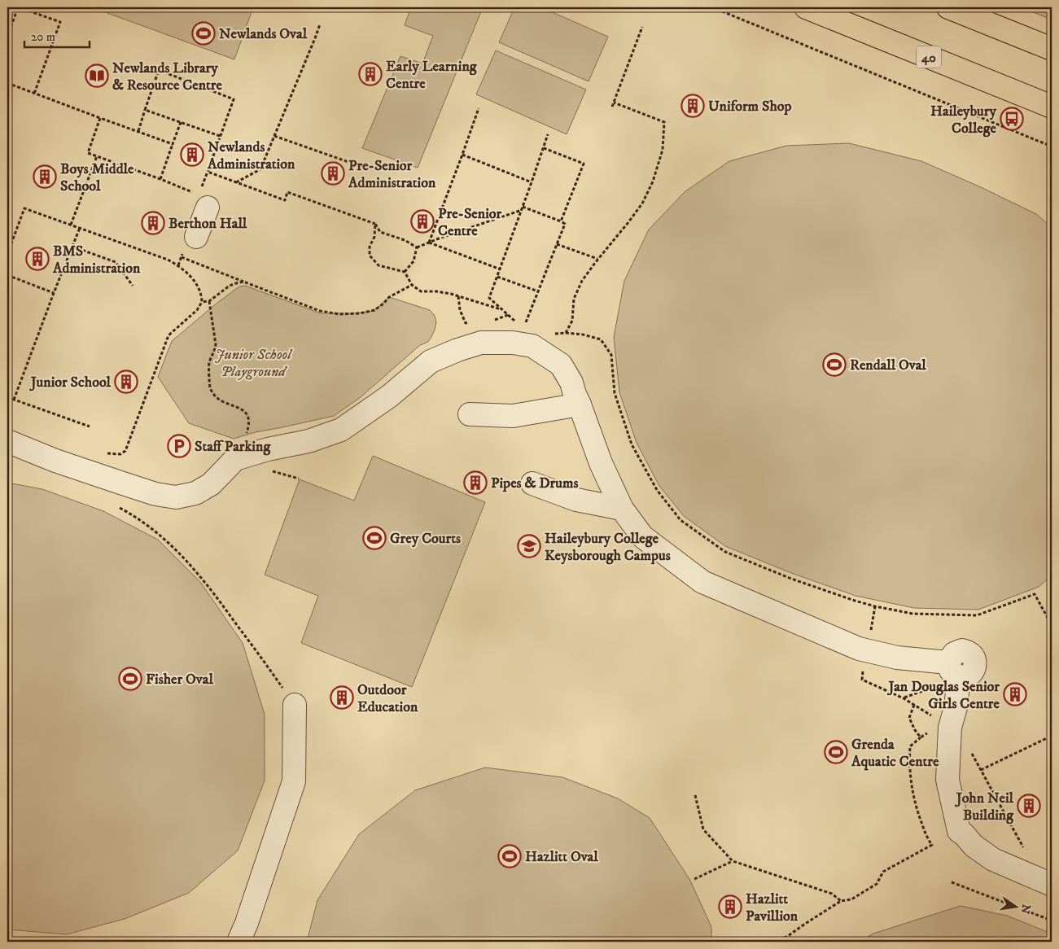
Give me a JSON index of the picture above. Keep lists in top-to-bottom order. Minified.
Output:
{"streets":{"highway":["40"]},"parks":["Junior School Playground"],"places":{"sports":["Newlands Oval","Rendall Oval","Grey Courts","Fisher Oval","Grenda Aquatic Centre","Hazlitt Oval"],"building":["Early Learning Centre","Uniform Shop","Newlands Administration","Pre-Senior Administration","Boys Middle School","Pre-Senior Centre","Berthon Hall","BMS Administration","Junior School","Pipes & Drums","Jan Douglas Senior Girls Centre","Outdoor Education","John Neil Building","Hazlitt Pavillion"],"library":["Newlands Library & Resource Centre"],"bus stop":["Haileybury College"],"parking":["Staff Parking"],"school or university":["Haileybury College Keysborough Campus"]},"scale_bar":"20 m","north":"right"}
